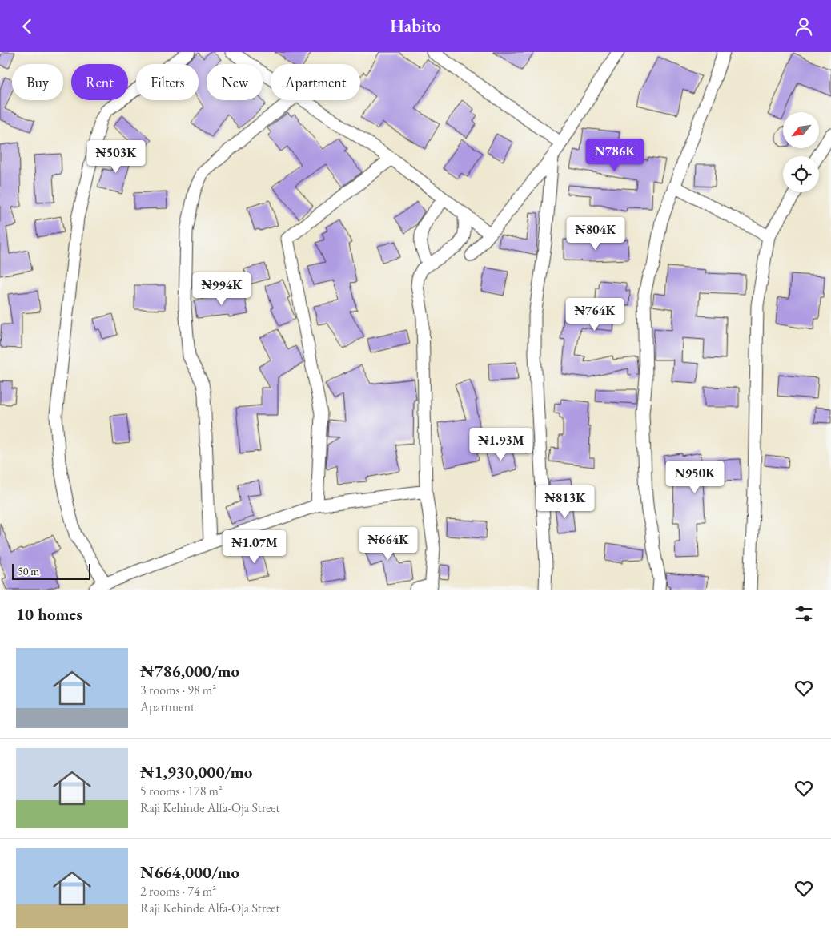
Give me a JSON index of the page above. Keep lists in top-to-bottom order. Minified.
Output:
{"scale_bar":"50 m","north":"bottom left","page":{"header":"Habito","chip":["Buy","Rent","Filters","New","Apartment"],"price":["₦786K","₦503K","₦804K","₦994K","₦764K","₦1.93M","₦950K","₦813K","₦664K","₦1.07M"],"scale":"50 m","heading":"10 homes","list":[{"name":"₦786,000/mo","note":"3 rooms · 98 m² · Apartment"},{"name":"₦1,930,000/mo","note":"5 rooms · 178 m² · Raji Kehinde Alfa-Oja Street"},{"name":"₦664,000/mo","note":"2 rooms · 74 m² · Raji Kehinde Alfa-Oja Street"}]}}
